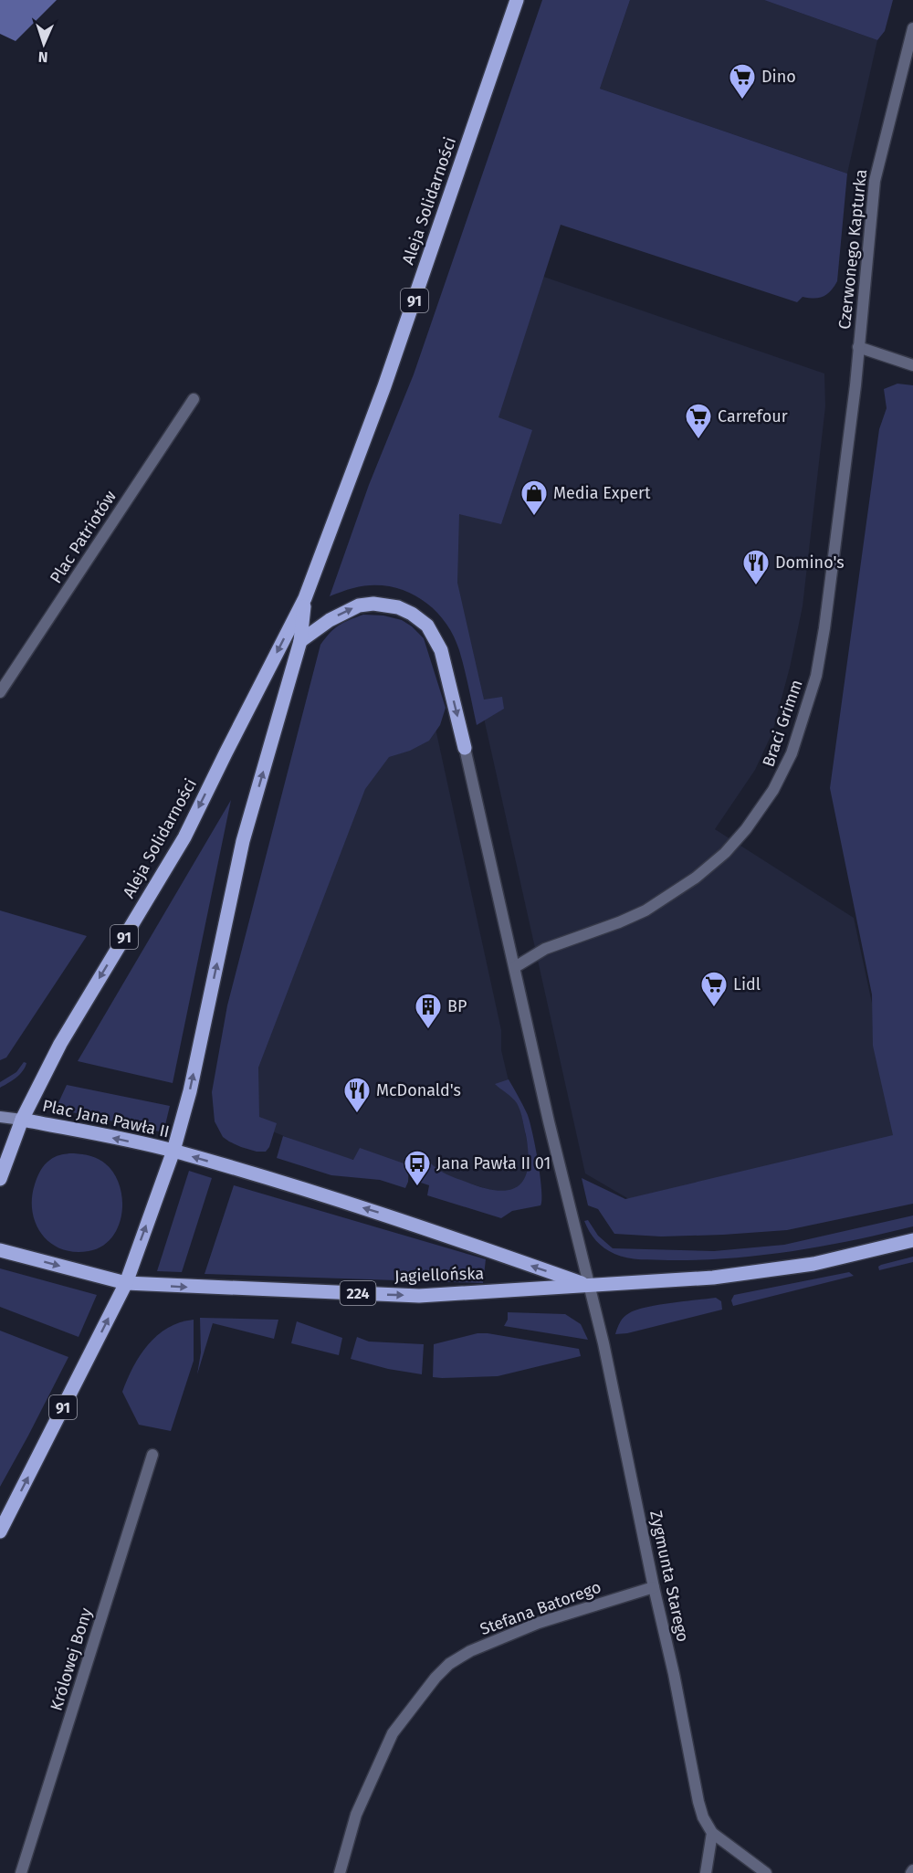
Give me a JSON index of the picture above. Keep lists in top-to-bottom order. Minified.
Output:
{"streets":{"main road":["Aleja Solidarności","91","Plac Jana Pawła II","Jagiellońska","224"],"street":["Czerwonego Kapturka","Plac Patriotów","Braci Grimm","Zygmunta Starego","Stefana Batorego","Królowej Bony"]},"crossings":[["Aleja Solidarności","Plac Jana Pawła II"],["Aleja Solidarności","Jagiellońska"],["Czerwonego Kapturka","Braci Grimm"],["91","Plac Jana Pawła II"],["91","Jagiellońska"],["Braci Grimm","Zygmunta Starego"],["Plac Jana Pawła II","Jagiellońska"],["Jagiellońska","Zygmunta Starego"],["Zygmunta Starego","Stefana Batorego"]],"places":{"supermarket":["Dino","Carrefour","Lidl"],"shop":["Media Expert"],"restaurant":["Domino's","McDonald's"],"building":["BP"],"bus stop":["Jana Pawła II 01"]},"north":"bottom"}
